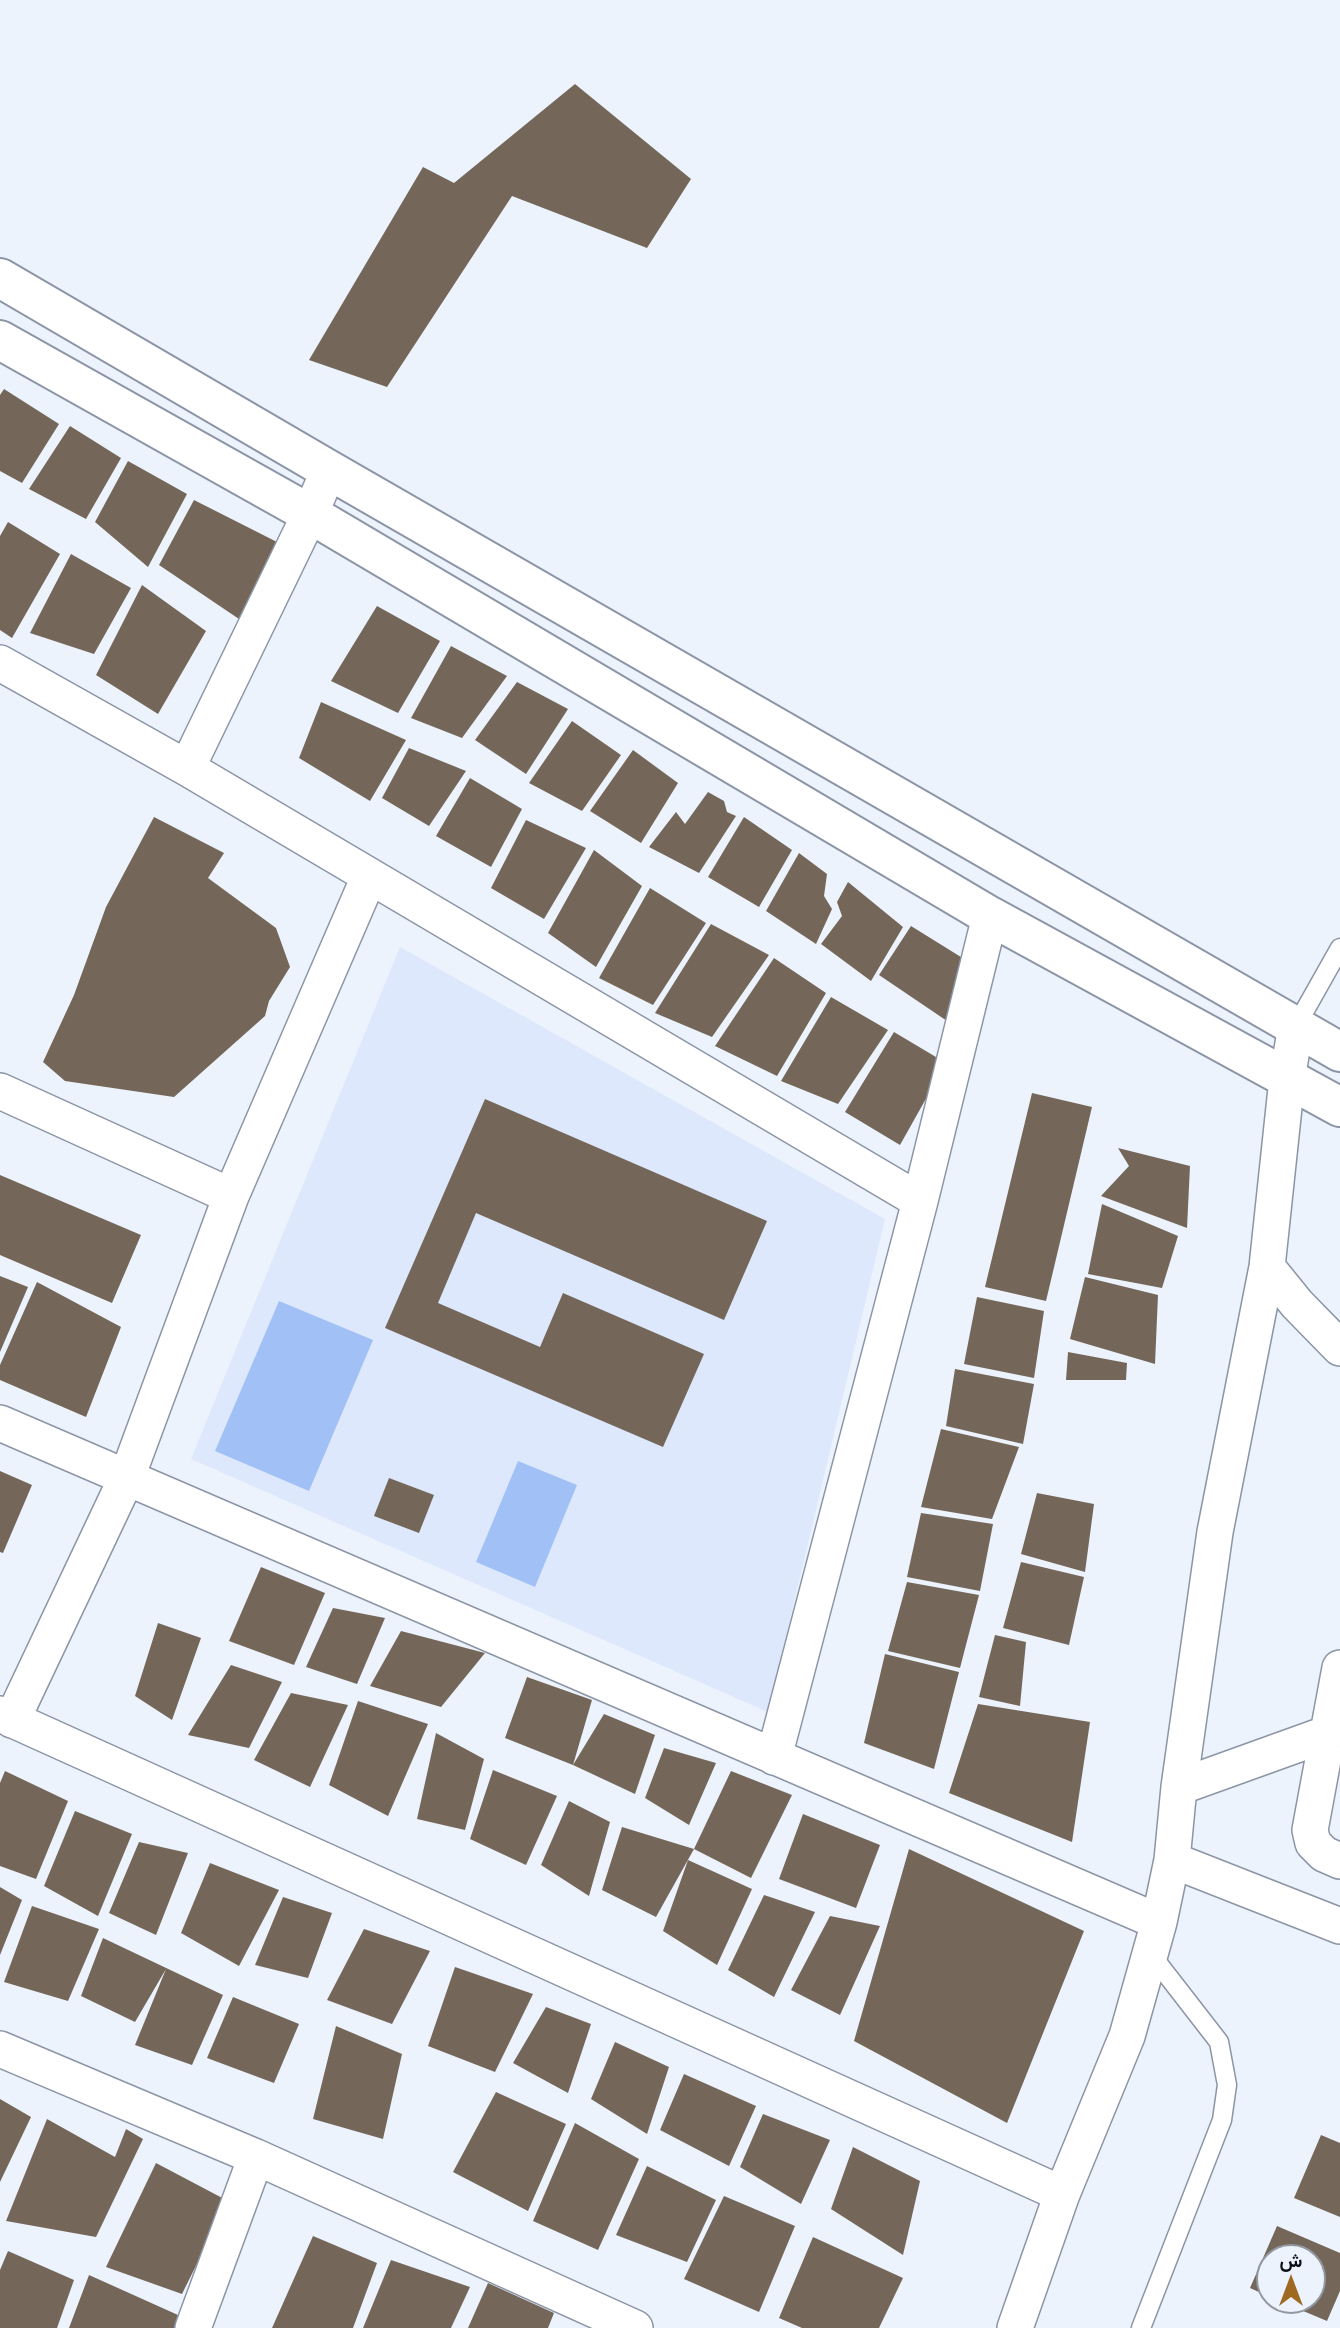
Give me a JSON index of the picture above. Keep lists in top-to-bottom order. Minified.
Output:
{"north":"top"}
